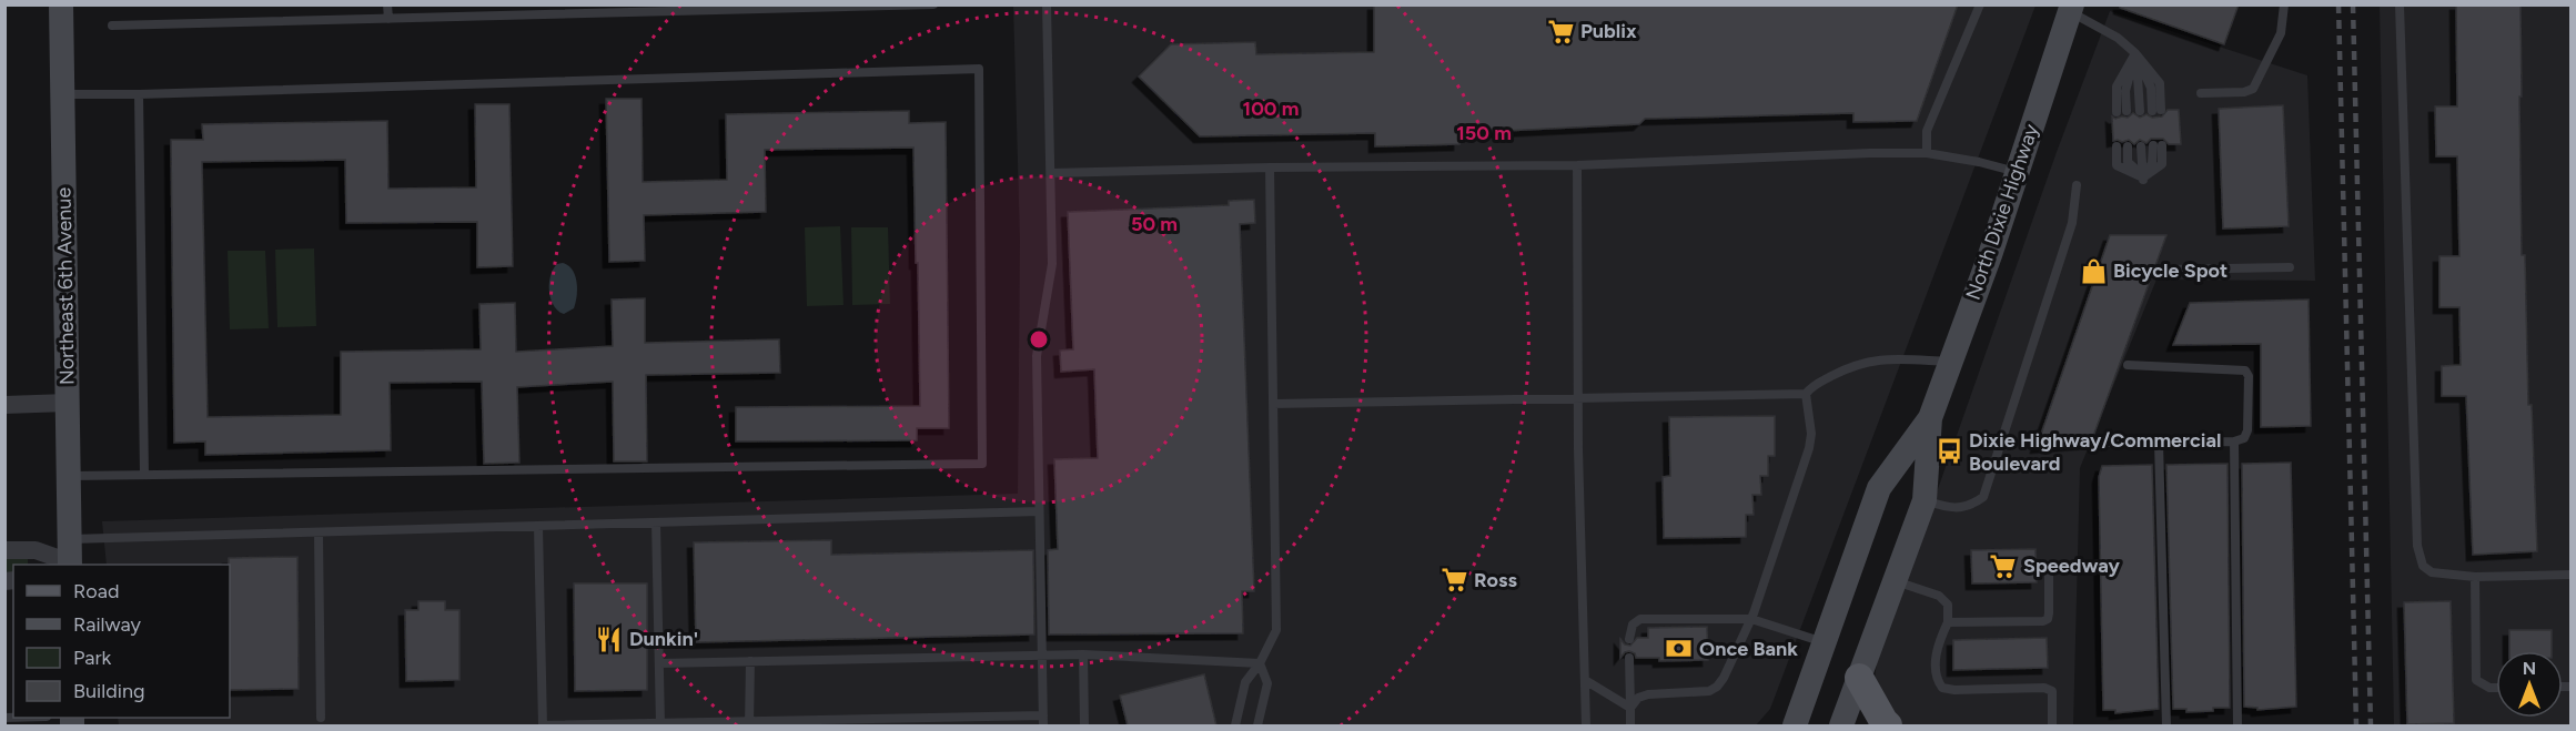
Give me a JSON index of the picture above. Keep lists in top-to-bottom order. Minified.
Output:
{"streets":{"main road":["North Dixie Highway","Northeast 6th Avenue"]},"places":{"supermarket":["Publix","Speedway","Ross"],"shop":["Bicycle Spot"],"bus stop":["Dixie Highway/Commercial Boulevard"],"restaurant":["Dunkin'"],"bank":["Once Bank"]},"legend":["Road","Railway","Park","Building"],"north":"top","rings":["100 m","150 m","50 m"]}
